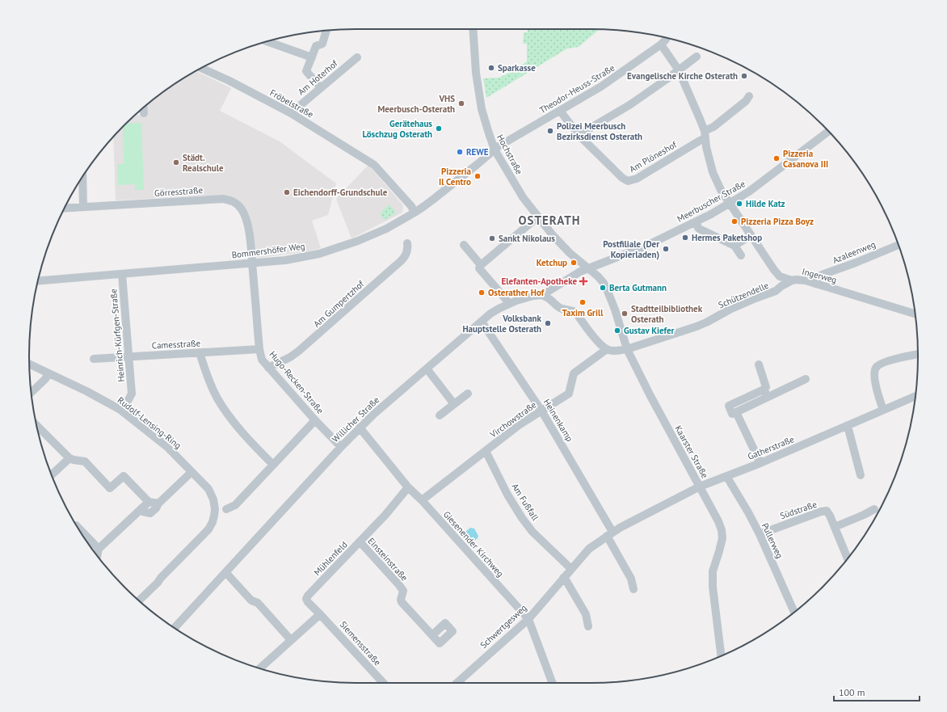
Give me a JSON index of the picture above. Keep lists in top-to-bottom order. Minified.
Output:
{"streets":{"street":["Am Hoterhof","Theodor-Heuss-Straße","Fröbelstraße","Hochstraße","Am Plöneshof","Görresstraße","Meerbuscher Straße","Bommershöfer Weg","Azaleenweg","Ingerweg","Schützendelle","Am Gumpertzhof","Heinrich-Kürfgen-Straße","Camesstraße","Hugo-Recken-Straße","Willicher Straße","Virchowstraße","Heinenkamp","Rudolf-Lensing-Ring","Gatherstraße","Kaarster Straße","Am Fußfall","Südstraße","Pullerweg","Giesenender Kirchweg","Mühlenfeld","Einsteinstraße","Schwertgesweg","Siemensstraße"]},"crossings":[["Am Hoterhof","Fröbelstraße"],["Theodor-Heuss-Straße","Hochstraße"],["Theodor-Heuss-Straße","Am Plöneshof"],["Theodor-Heuss-Straße","Bommershöfer Weg"],["Theodor-Heuss-Straße","Ingerweg"],["Fröbelstraße","Bommershöfer Weg"],["Hochstraße","Meerbuscher Straße"],["Hochstraße","Bommershöfer Weg"],["Hochstraße","Willicher Straße"],["Hochstraße","Kaarster Straße"],["Am Plöneshof","Ingerweg"],["Görresstraße","Bommershöfer Weg"],["Görresstraße","Hugo-Recken-Straße"],["Meerbuscher Straße","Ingerweg"],["Meerbuscher Straße","Willicher Straße"],["Meerbuscher Straße","Kaarster Straße"],["Bommershöfer Weg","Heinrich-Kürfgen-Straße"],["Bommershöfer Weg","Hugo-Recken-Straße"],["Azaleenweg","Ingerweg"],["Ingerweg","Schützendelle"],["Schützendelle","Virchowstraße"],["Schützendelle","Kaarster Straße"],["Am Gumpertzhof","Hugo-Recken-Straße"],["Heinrich-Kürfgen-Straße","Camesstraße"],["Heinrich-Kürfgen-Straße","Rudolf-Lensing-Ring"],["Camesstraße","Hugo-Recken-Straße"],["Hugo-Recken-Straße","Willicher Straße"],["Willicher Straße","Heinenkamp"],["Willicher Straße","Kaarster Straße"],["Willicher Straße","Giesenender Kirchweg"],["Virchowstraße","Heinenkamp"],["Virchowstraße","Am Fußfall"],["Virchowstraße","Giesenender Kirchweg"],["Heinenkamp","Schwertgesweg"],["Gatherstraße","Kaarster Straße"],["Gatherstraße","Pullerweg"],["Gatherstraße","Schwertgesweg"],["Kaarster Straße","Schwertgesweg"],["Am Fußfall","Schwertgesweg"],["Südstraße","Pullerweg"],["Giesenender Kirchweg","Mühlenfeld"],["Giesenender Kirchweg","Schwertgesweg"],["Mühlenfeld","Einsteinstraße"],["Mühlenfeld","Siemensstraße"]],"districts":["OSTERATH"],"places":{"other":["Sparkasse","Evangelische Kirche Osterath","VHS Meerbusch-Osterath","Gerätehaus Löschzug Osterath","Polizei Meerbusch Bezirksdienst Osterath","REWE","Pizzeria Casanova III","Städt. Realschule","Pizzeria Il Centro","Eichendorff-Grundschule","Hilde Katz","Pizzeria Pizza Boyz","Hermes Paketshop","Sankt Nikolaus","Postfiliale (Der Kopierladen)","Ketchup","Berta Gutmann","Osterather Hof","Taxim Grill","Stadtteilbibliothek Osterath","Volksbank Hauptstelle Osterath","Gustav Kiefer"],"health":["Elefanten-Apotheke"]},"scale_bar":"100 m"}
